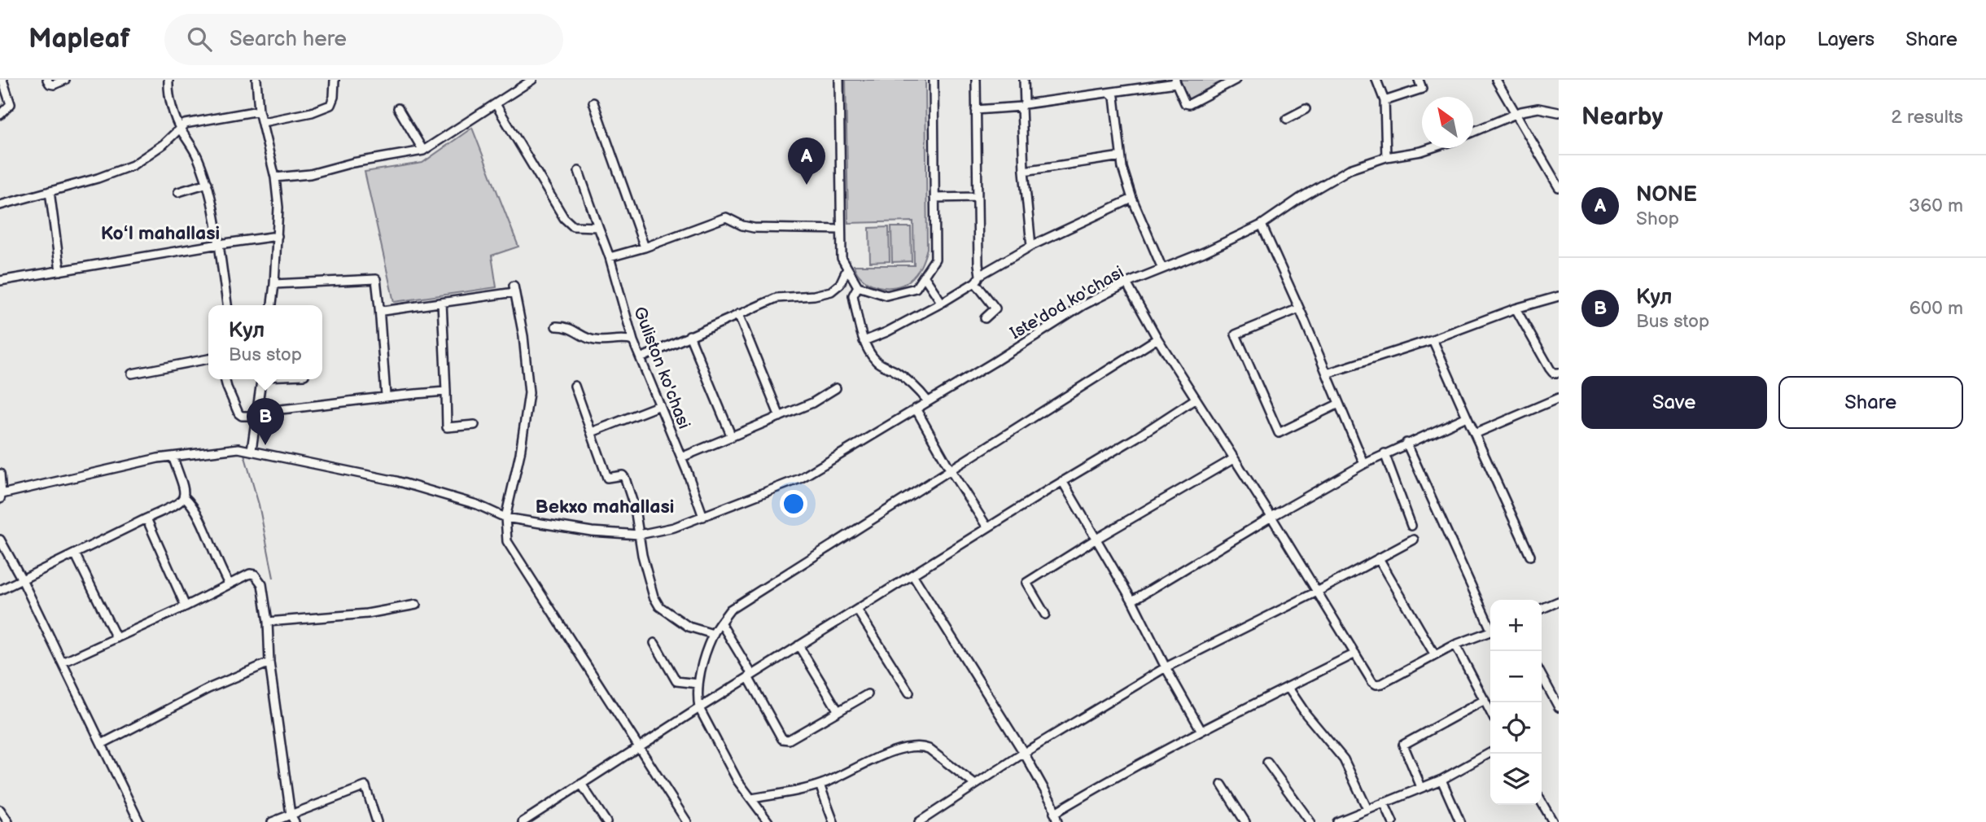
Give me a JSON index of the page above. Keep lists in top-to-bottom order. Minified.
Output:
{"streets":{"street":["Iste'dod ko'chasi","Guliston ko'chasi"]},"crossings":[["Iste'dod ko'chasi","Guliston ko'chasi"]],"districts":["Koʻl mahallasi","Bekxo mahallasi"],"north":"top left","page":{"header":"Mapleaf","search":"Search here","nav":["Map","Layers","Share"],"heading":["Nearby","2 results"],"pins":["A","B"],"list":[{"mark":"A","name":"NONE","note":"Shop","value":"360 m"},{"mark":"B","name":"Кул","note":"Bus stop","value":"600 m"}],"popup":["Кул","Bus stop"],"buttons":["Save","Share"],"map_buttons":["+","−"]}}
